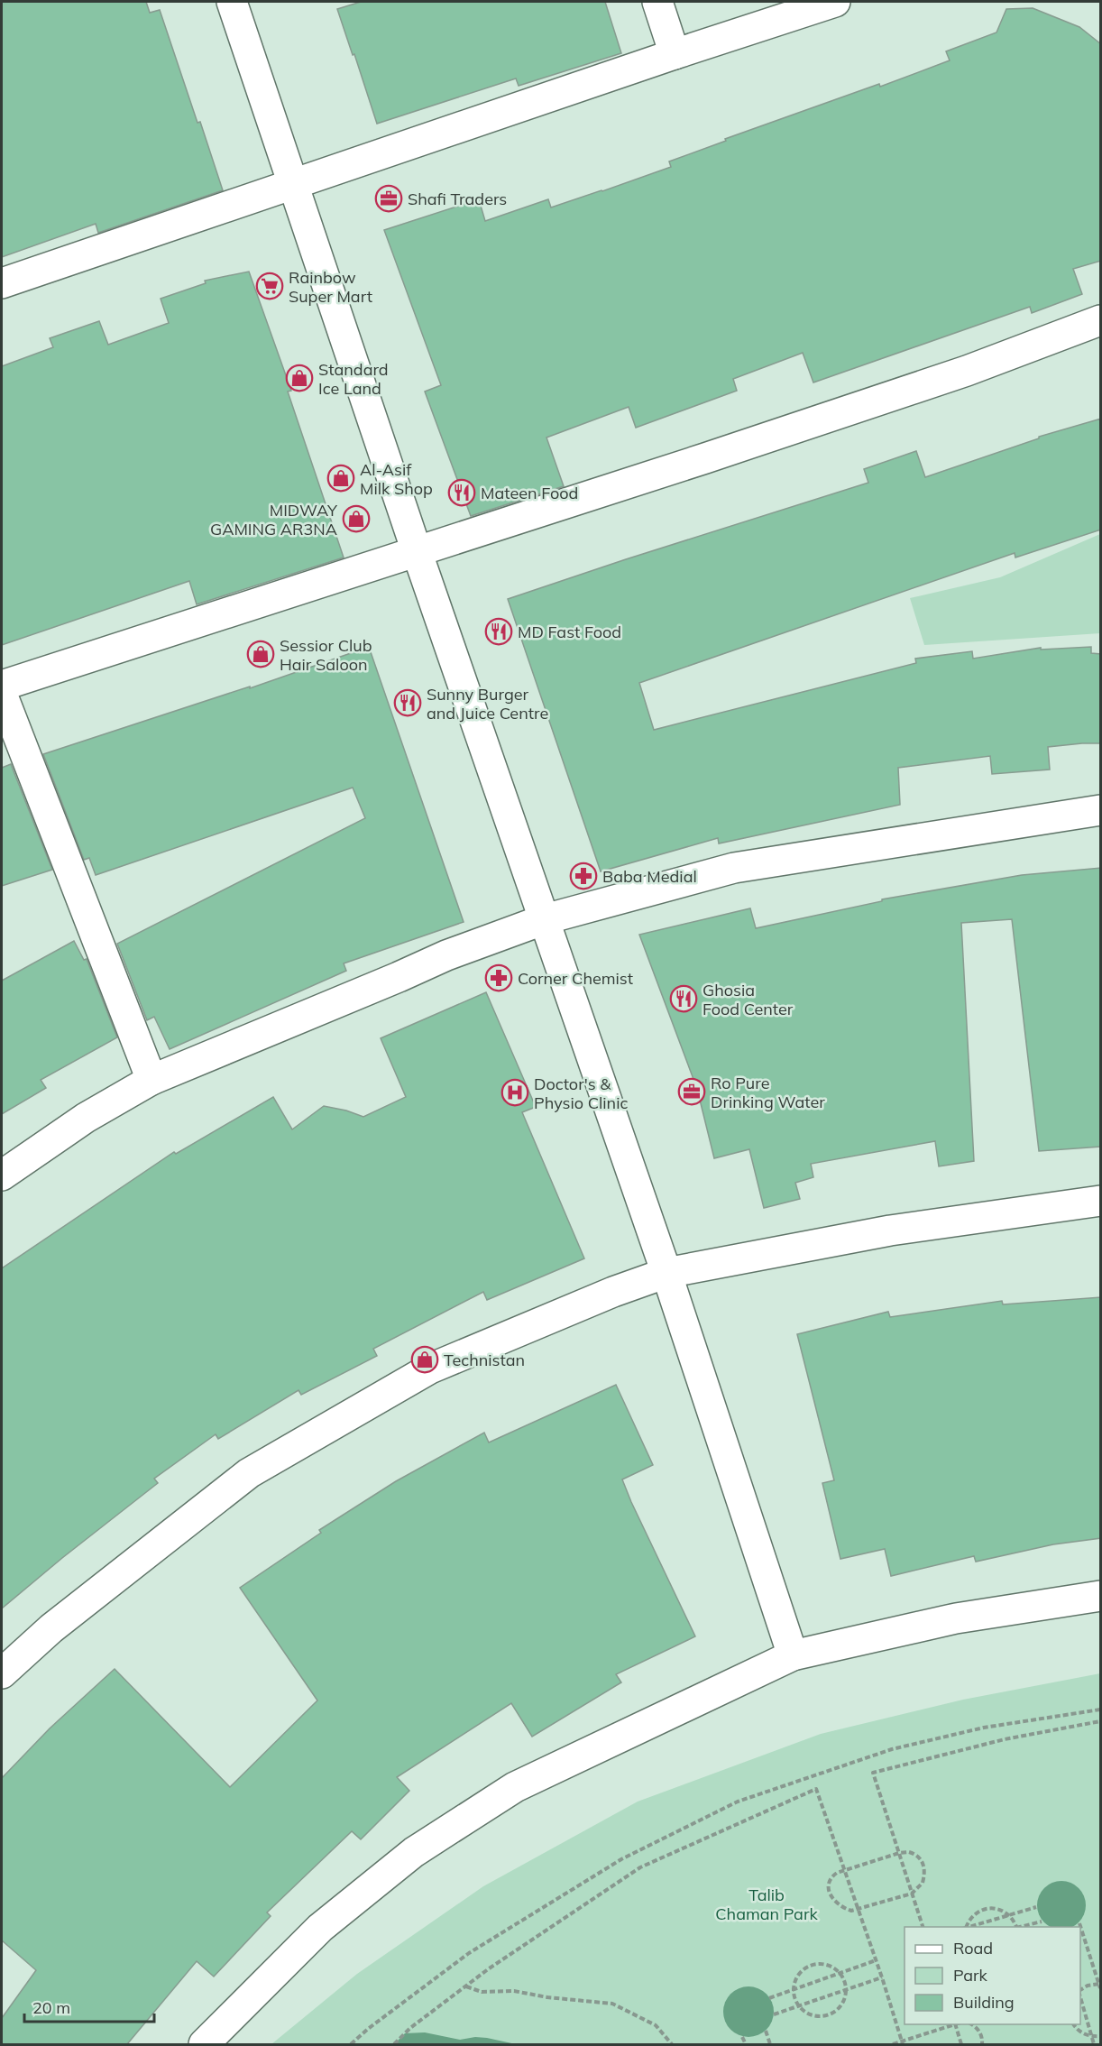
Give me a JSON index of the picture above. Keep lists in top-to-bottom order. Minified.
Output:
{"parks":["Talib Chaman Park"],"places":{"office":["Shafi Traders","Ro Pure Drinking Water"],"supermarket":["Rainbow Super Mart"],"shop":["Standard Ice Land","Al-Asif Milk Shop","MIDWAY GAMING AR3NA","Sessior Club Hair Saloon","Technistan"],"restaurant":["Mateen Food","MD Fast Food","Sunny Burger and Juice Centre","Ghosia Food Center"],"pharmacy":["Baba Medial","Corner Chemist"],"hospital":["Doctor's & Physio Clinic"]},"legend":["Road","Park","Building"],"scale_bar":"20 m"}
